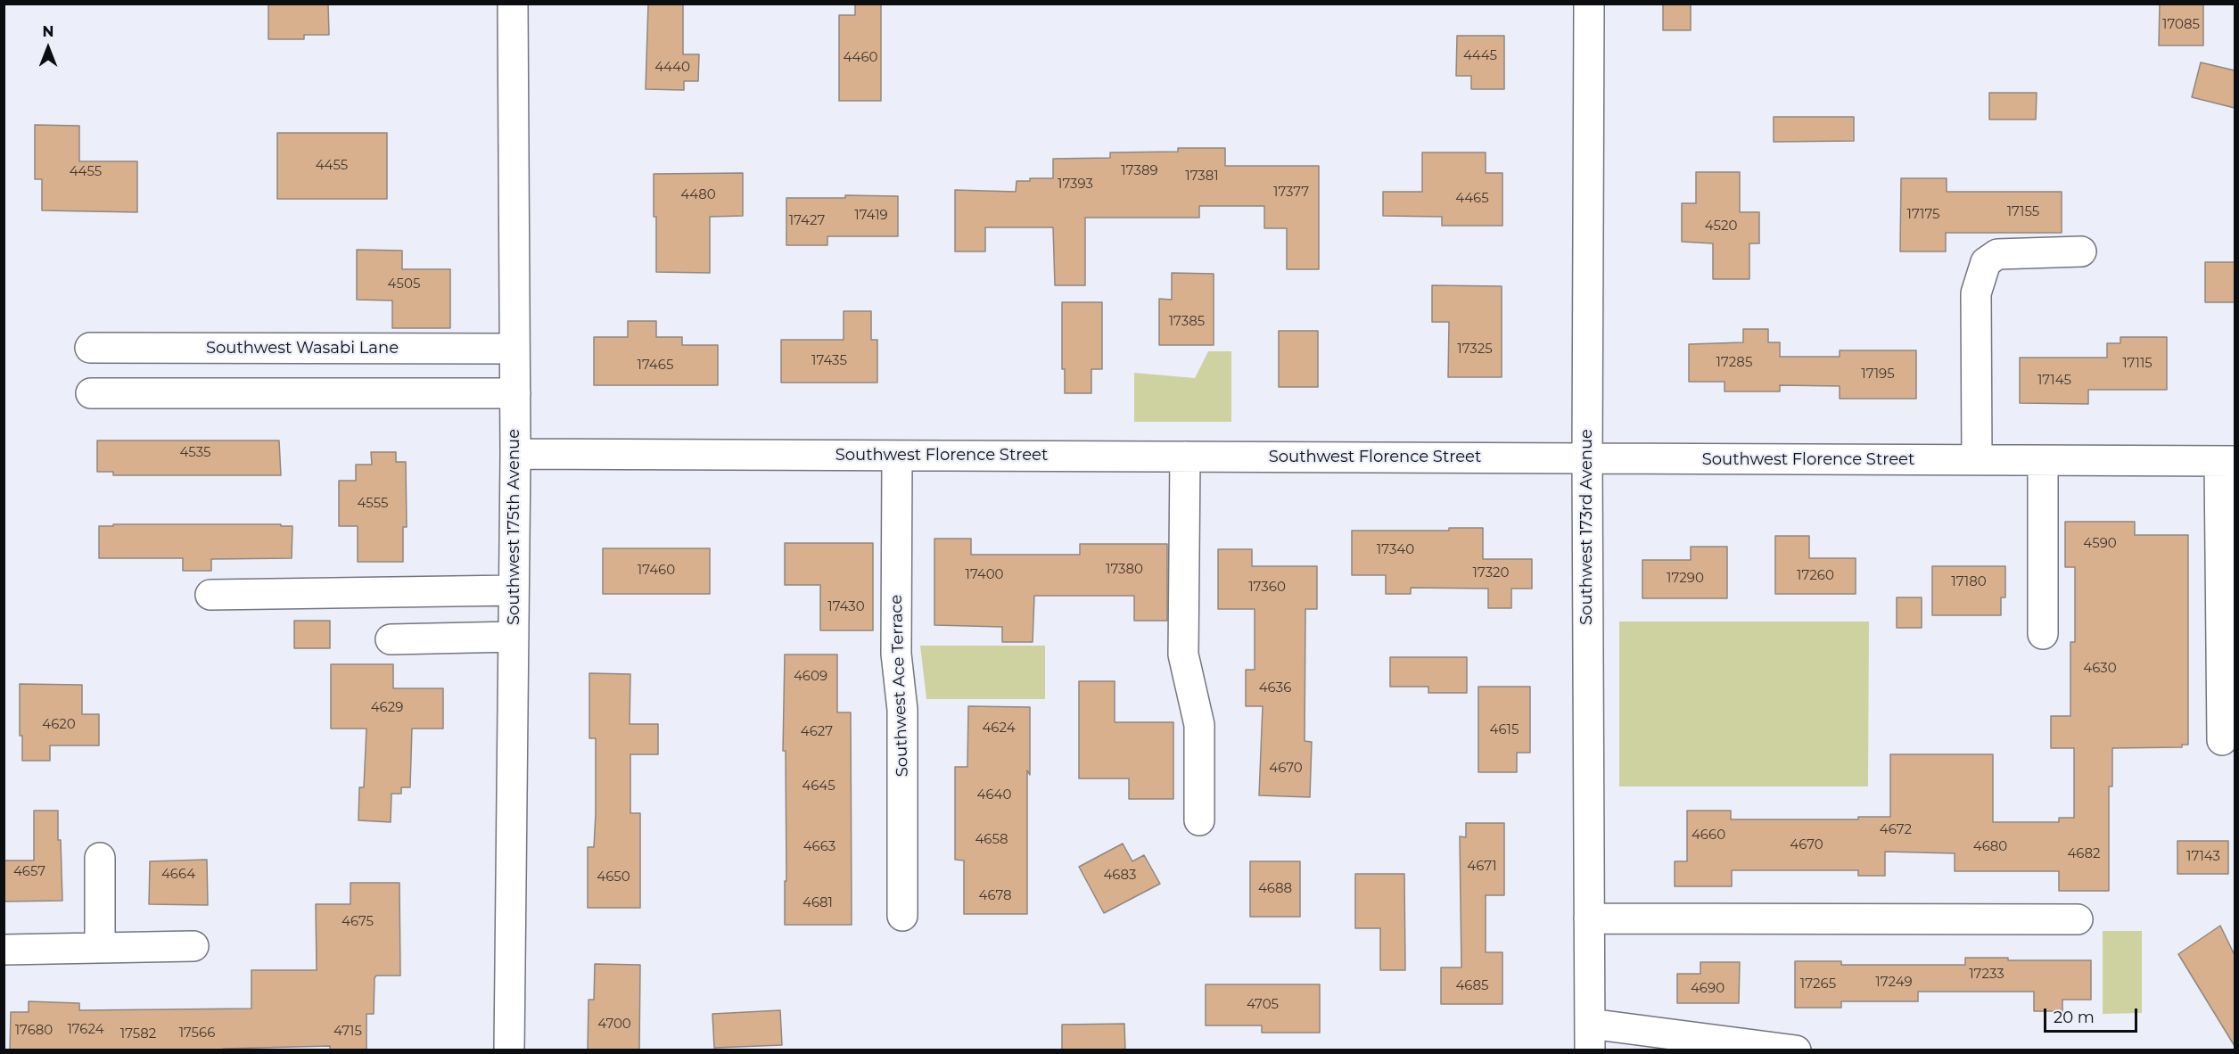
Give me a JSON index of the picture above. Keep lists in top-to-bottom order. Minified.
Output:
{"streets":{"street":["Southwest Wasabi Lane","Southwest Florence Street","Southwest 175th Avenue","Southwest 173rd Avenue","Southwest Ace Terrace"]},"crossings":[["Southwest Wasabi Lane","Southwest 175th Avenue"],["Southwest Florence Street","Southwest 175th Avenue"],["Southwest Florence Street","Southwest 173rd Avenue"],["Southwest Florence Street","Southwest Ace Terrace"]],"house_numbers":["17085","4445","4460","4440","4455","17389","4455","17381","17393","17377","4480","4465","17155","17175","17419","17427","4520","4505","17385","17325","17435","17285","17115","17465","17195","17145","4535","4555","4590","17340","17380","17460","17320","17400","17260","17290","17180","17360","17430","4630","4609","4636","4629","4620","4624","4615","4627","4670","4645","4640","4672","4660","4658","4670","4663","4680","4682","17143","4671","4657","4664","4683","4650","4688","4678","4681","4675","17233","17249","17265","4685","4690","4705","4700","17624","17680","4715","17566","17582"],"scale_bar":"20 m","north":"top"}
